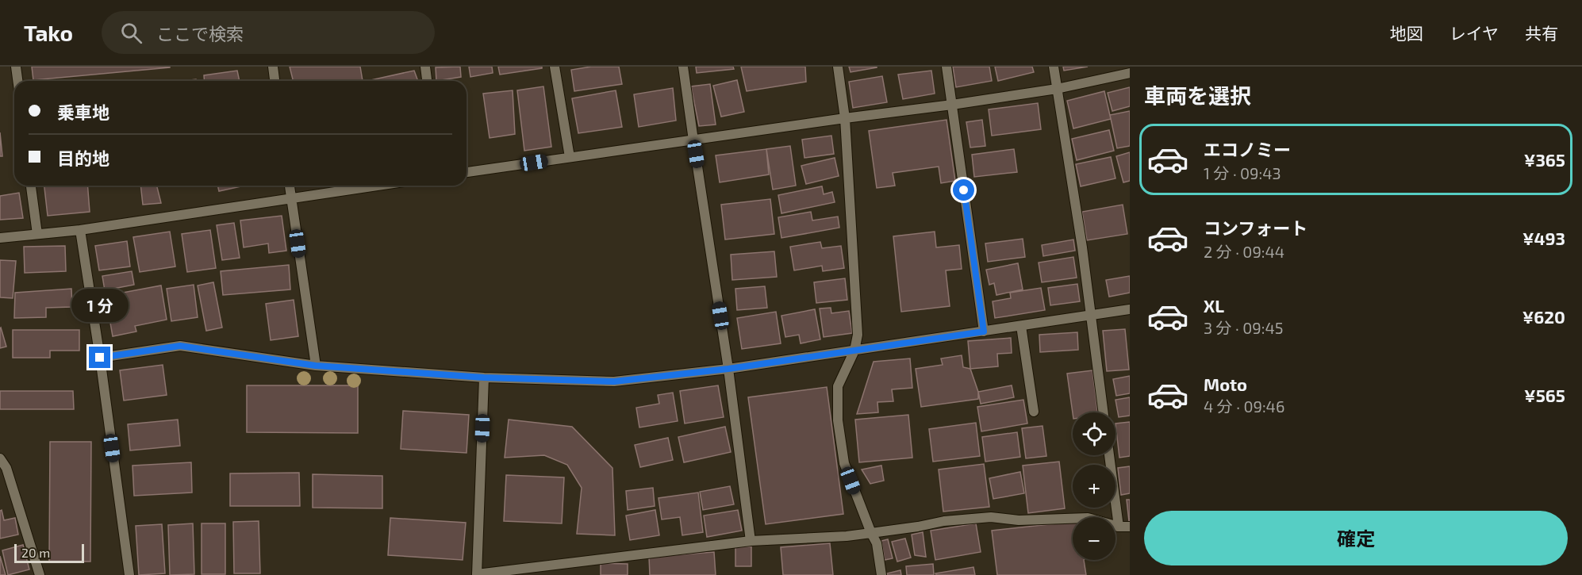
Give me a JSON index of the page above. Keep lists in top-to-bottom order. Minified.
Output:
{"scale_bar":"20 m","page":{"header":"Tako","search":"ここで検索","nav":["地図","レイヤ","共有"],"heading":"車両を選択","banner":["乗車地","目的地"],"list":[{"name":"エコノミー","note":"1 分 · 09:43","value":"¥365"},{"name":"コンフォート","note":"2 分 · 09:44","value":"¥493"},{"name":"XL","note":"3 分 · 09:45","value":"¥620"},{"name":"Moto","note":"4 分 · 09:46","value":"¥565"}],"bubble":"1 分","map_buttons":["+","−"],"buttons":"確定","scale":"20 m"}}
